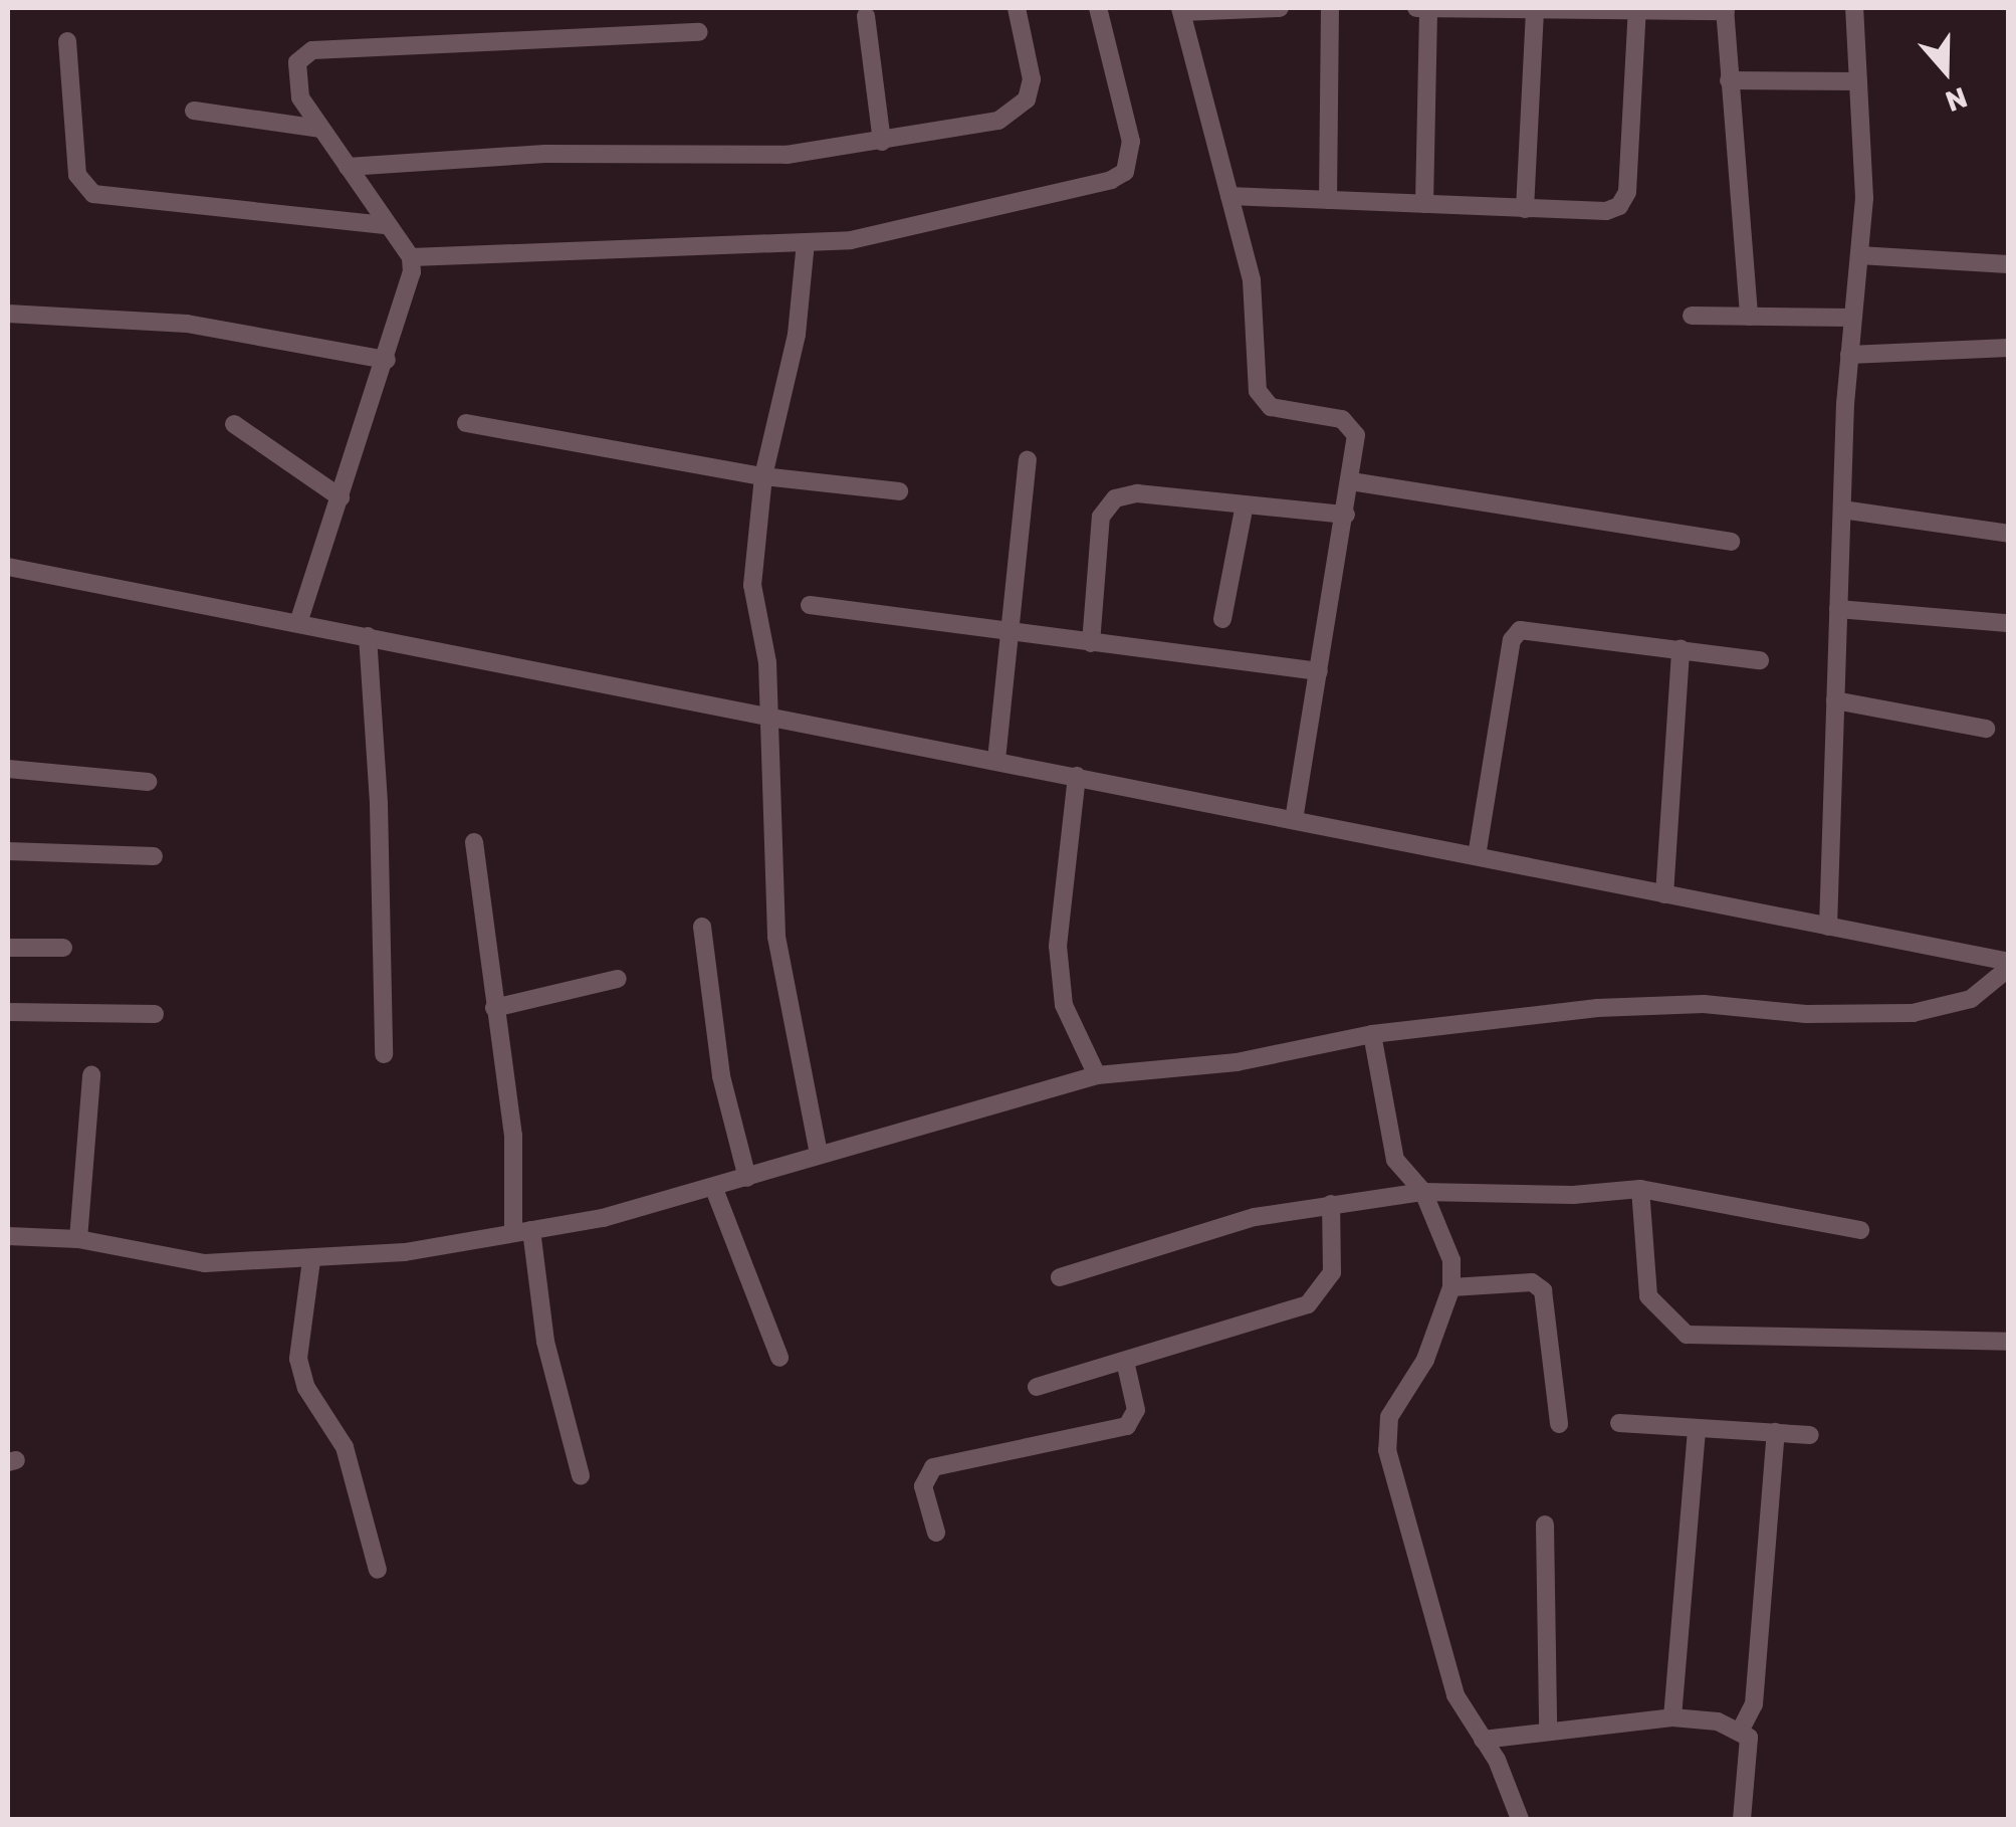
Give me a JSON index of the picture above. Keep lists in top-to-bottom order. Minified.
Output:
{"north":"bottom"}
